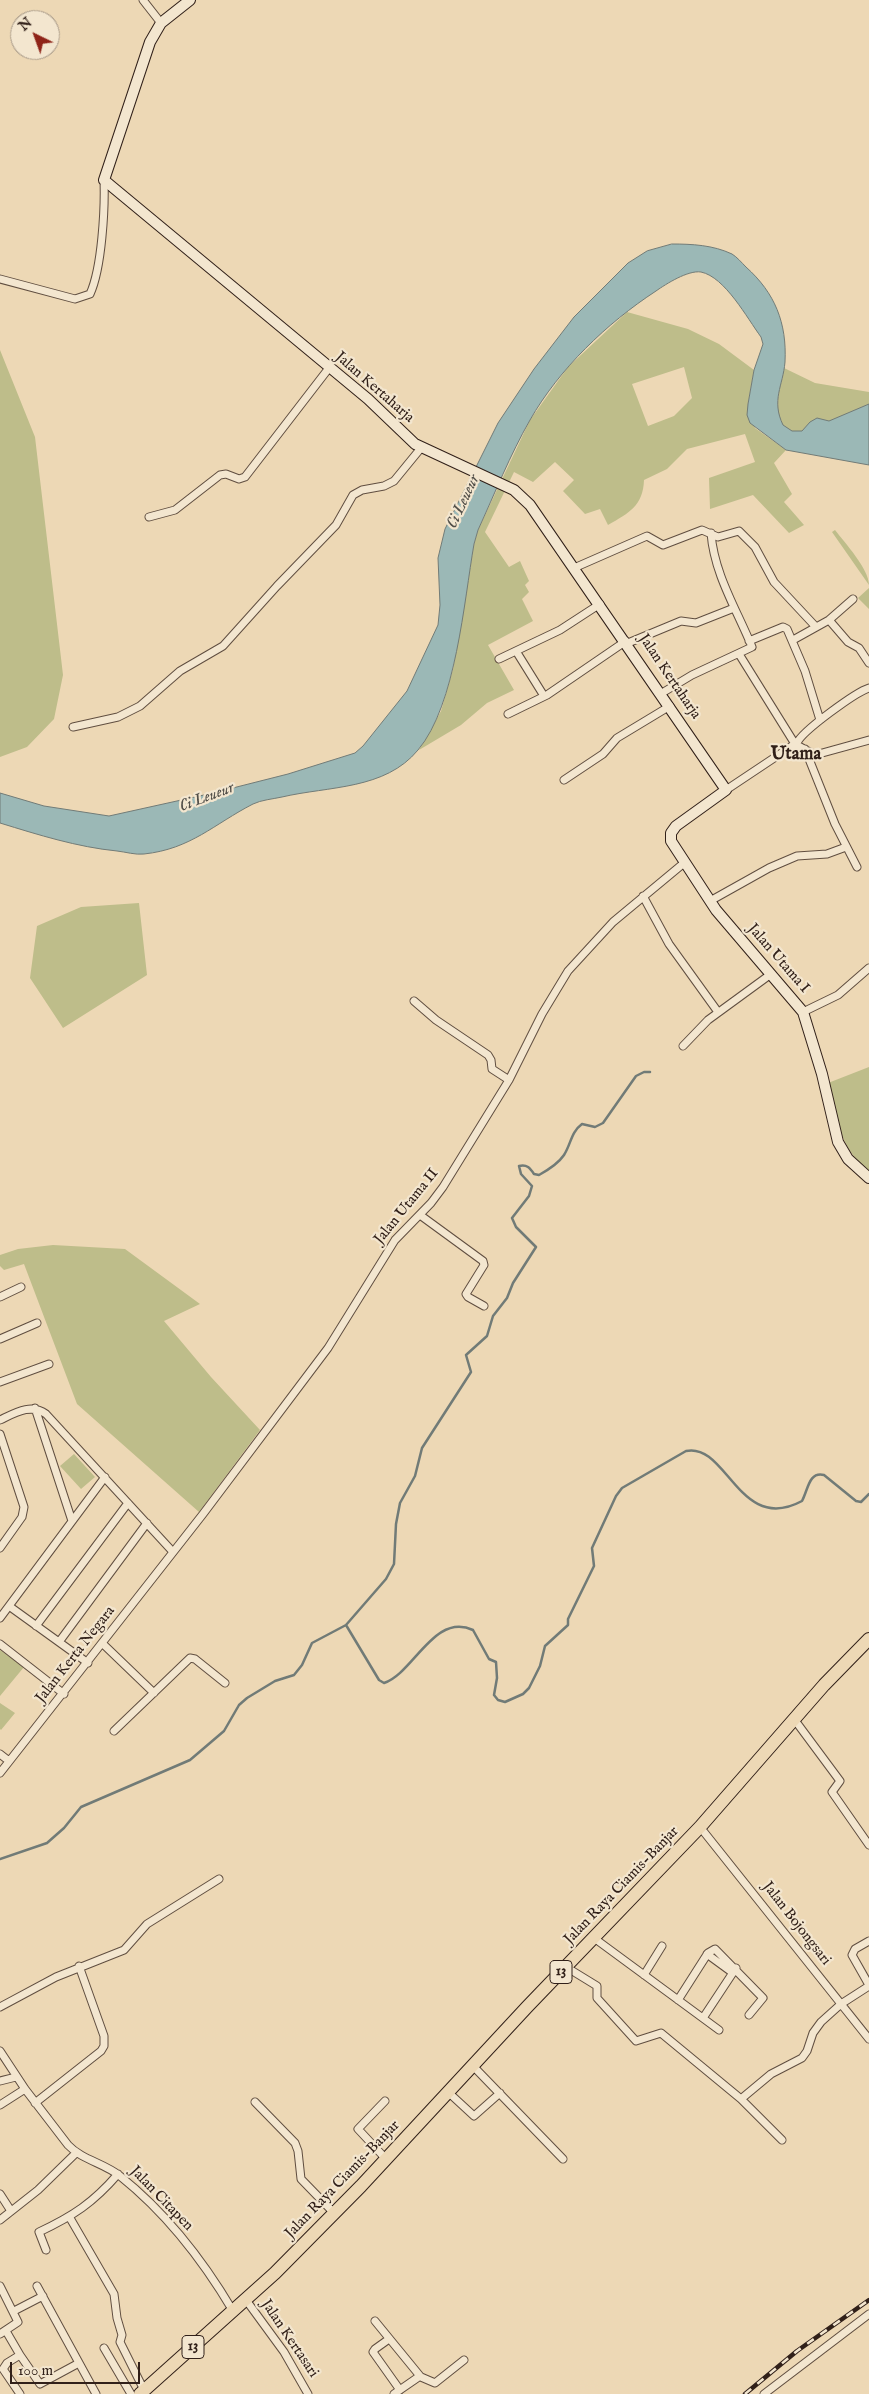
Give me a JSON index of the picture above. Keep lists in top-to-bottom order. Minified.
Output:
{"streets":{"highway":["Jalan Raya Ciamis-Banjar","13"],"street":["Jalan Kertaharja","Jalan Utama I","Jalan Utama II","Jalan Kerta Negara","Jalan Bojongsari","Jalan Citapen","Jalan Kertasari"]},"crossings":[["Jalan Kertaharja","Jalan Utama I"],["Jalan Utama I","Jalan Utama II"],["Jalan Utama II","Jalan Kerta Negara"],["Jalan Raya Ciamis-Banjar","Jalan Bojongsari"],["Jalan Raya Ciamis-Banjar","13"],["Jalan Raya Ciamis-Banjar","Jalan Kertasari"],["13","Jalan Citapen"],["13","Jalan Kertasari"]],"districts":["Utama"],"water":["Ci Leueur"],"scale_bar":"100 m","north":"top left"}
